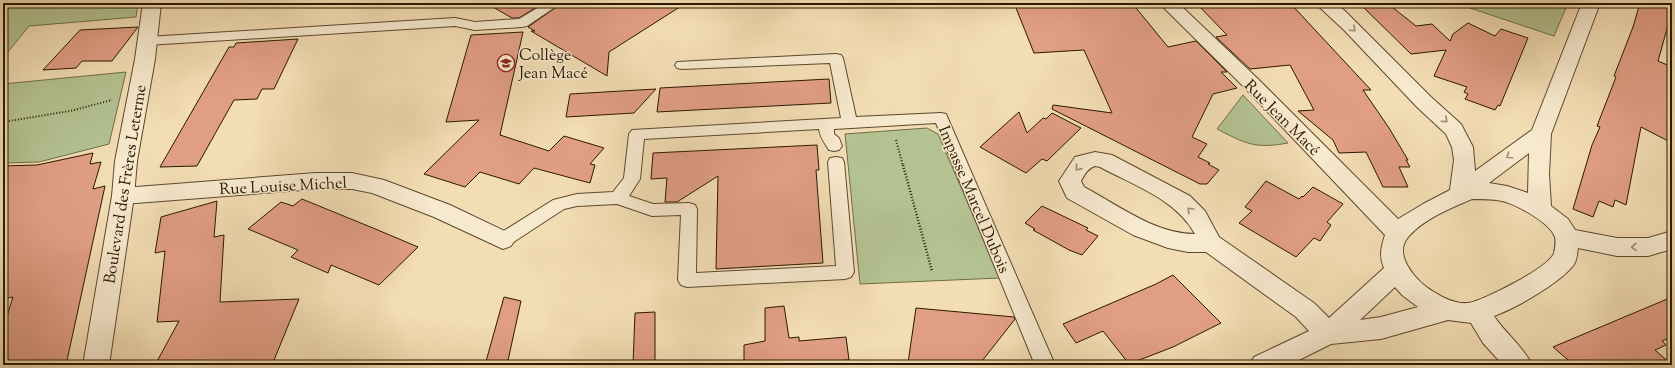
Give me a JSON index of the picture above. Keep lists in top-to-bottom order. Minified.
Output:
{"streets":{"street":["Rue Jean Macé","Boulevard des Frères Leterme","Rue Louise Michel"],"lane":["Impasse Marcel Dubois"]},"crossings":[["Boulevard des Frères Leterme","Rue Louise Michel"]],"places":{"school or university":["Collège Jean Macé"]}}
